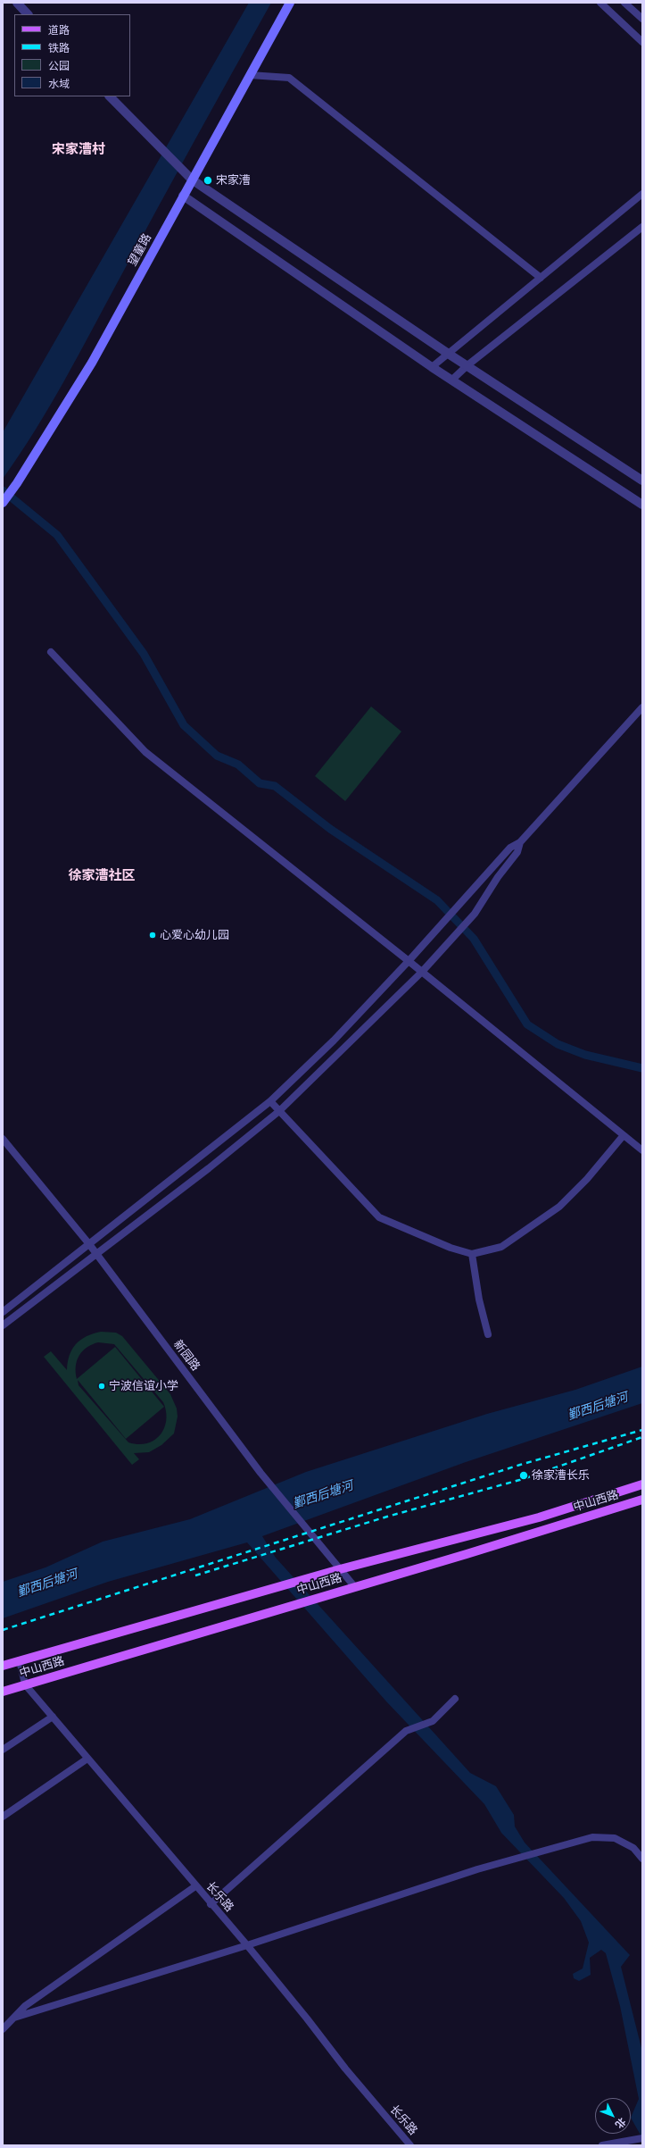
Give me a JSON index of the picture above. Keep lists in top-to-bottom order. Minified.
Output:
{"streets":{"main road":["望童路","中山西路"],"street":["新园路","长乐路"]},"crossings":[["新园路","中山西路"],["中山西路","长乐路"]],"districts":["宋家漕村","徐家漕社区"],"water":["鄞西后塘河"],"places":["宋家漕","心爱心幼儿园","宁波信谊小学","徐家漕长乐"],"legend":["道路","铁路","公园","水域"],"north":"bottom right"}
